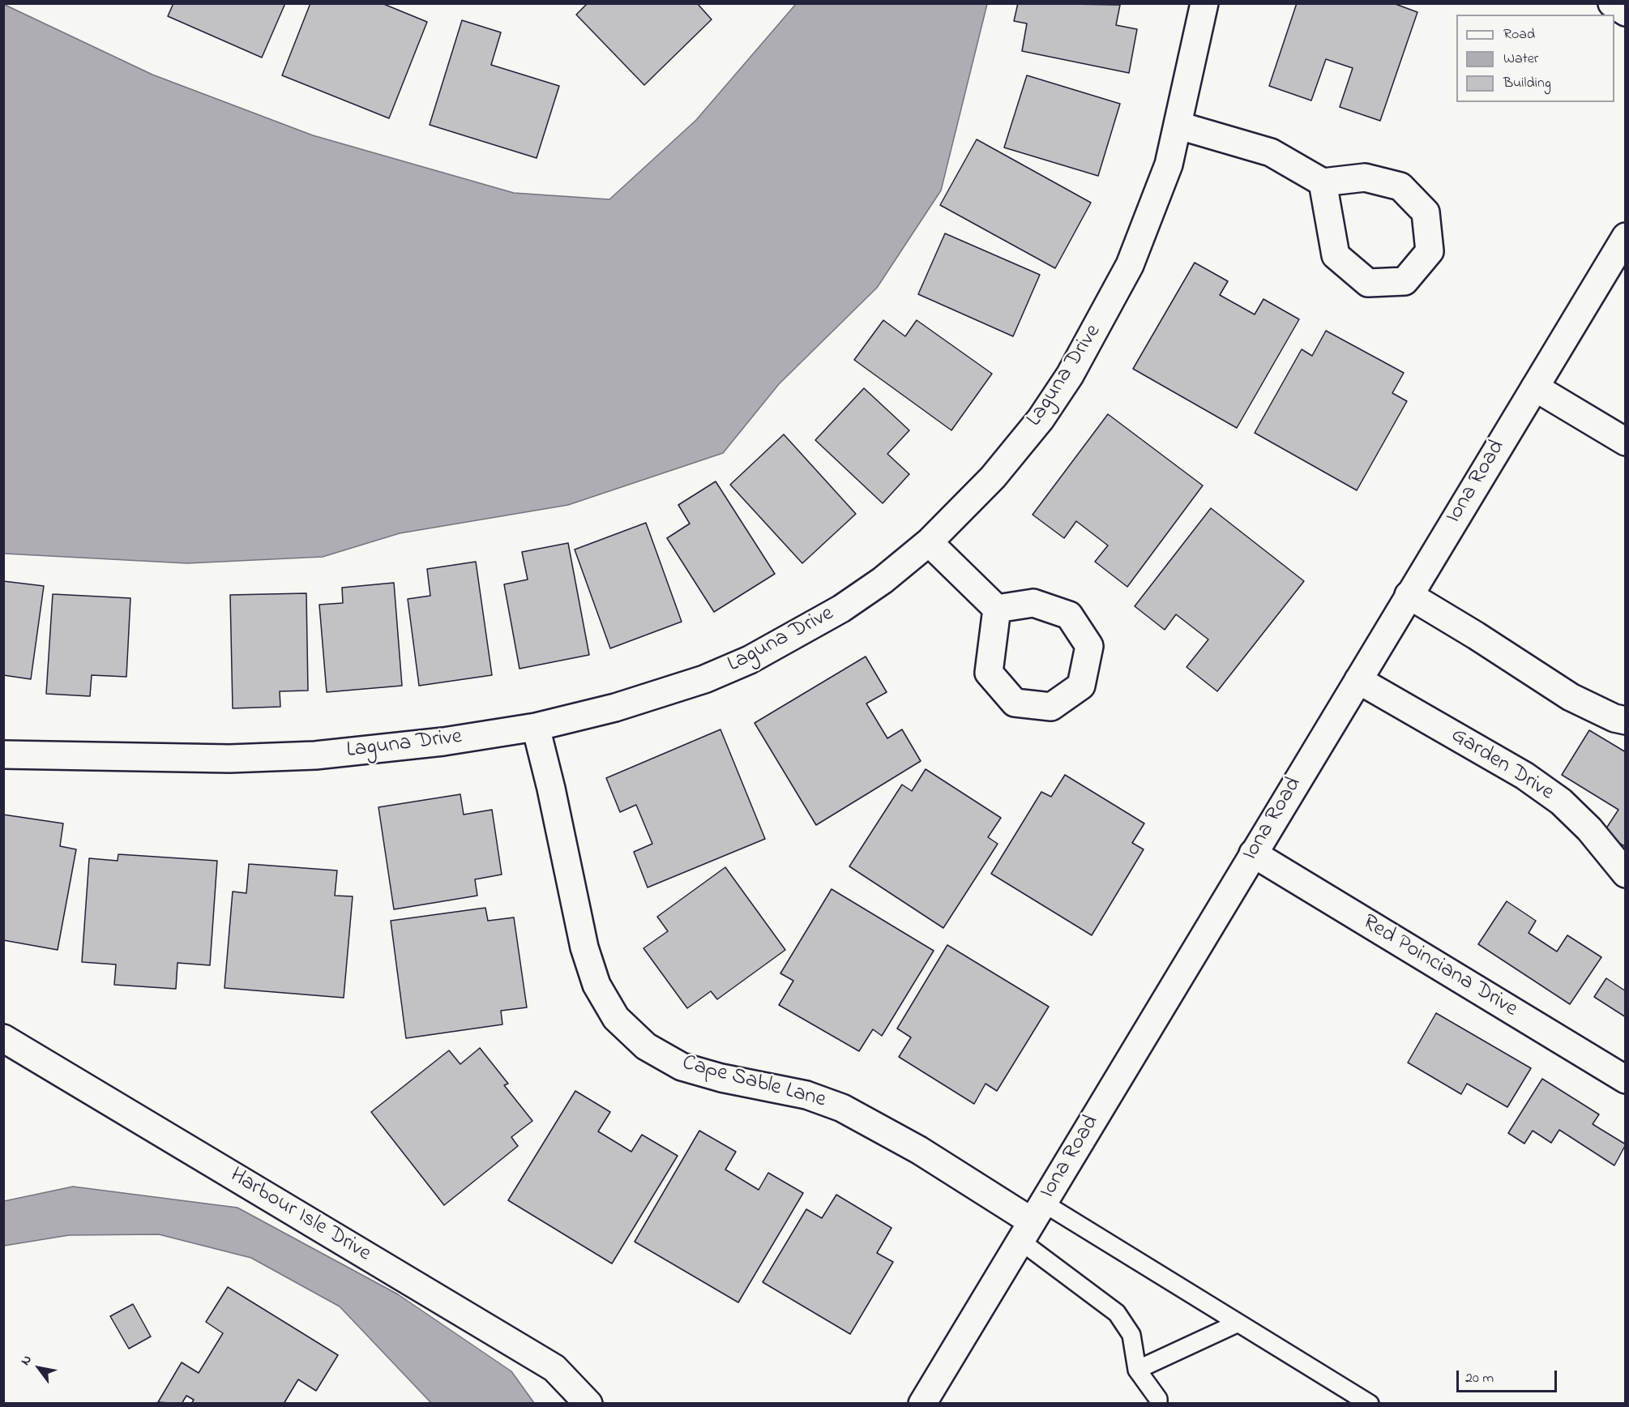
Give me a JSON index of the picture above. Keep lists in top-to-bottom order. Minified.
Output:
{"streets":{"street":["Laguna Drive","Iona Road","Garden Drive","Red Poinciana Drive","Cape Sable Lane","Harbour Isle Drive"]},"crossings":[["Laguna Drive","Cape Sable Lane"],["Iona Road","Garden Drive"],["Iona Road","Red Poinciana Drive"],["Iona Road","Cape Sable Lane"]],"legend":["Road","Water","Building"],"scale_bar":"20 m","north":"top left"}
